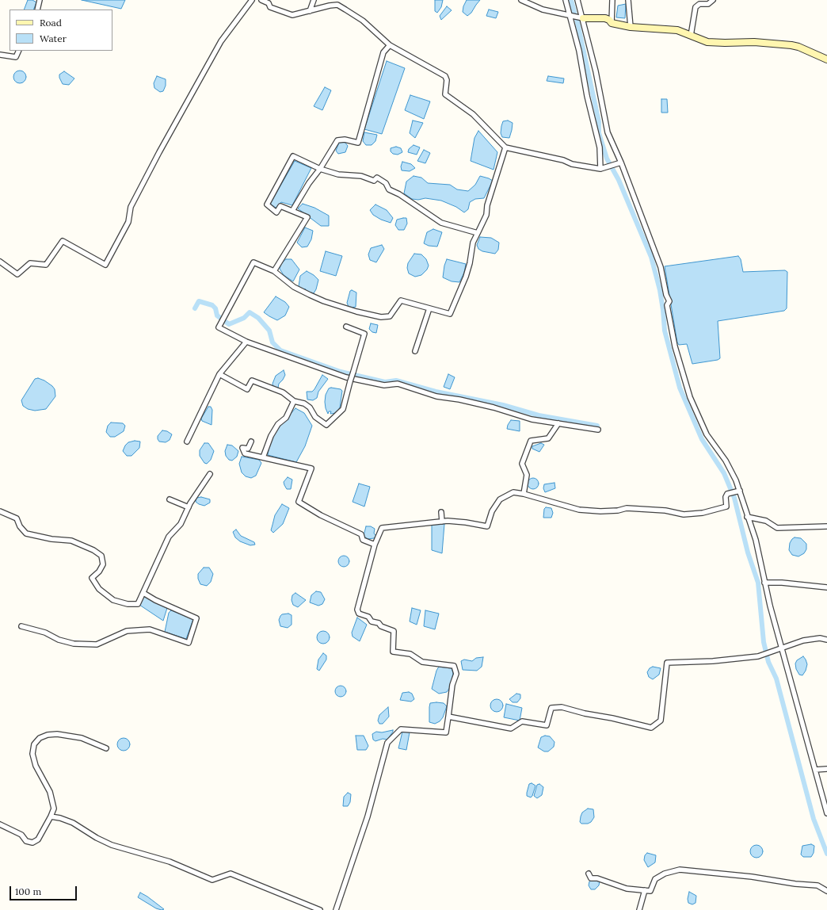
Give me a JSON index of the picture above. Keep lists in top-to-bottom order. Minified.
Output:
{"legend":["Road","Water"],"scale_bar":"100 m"}
